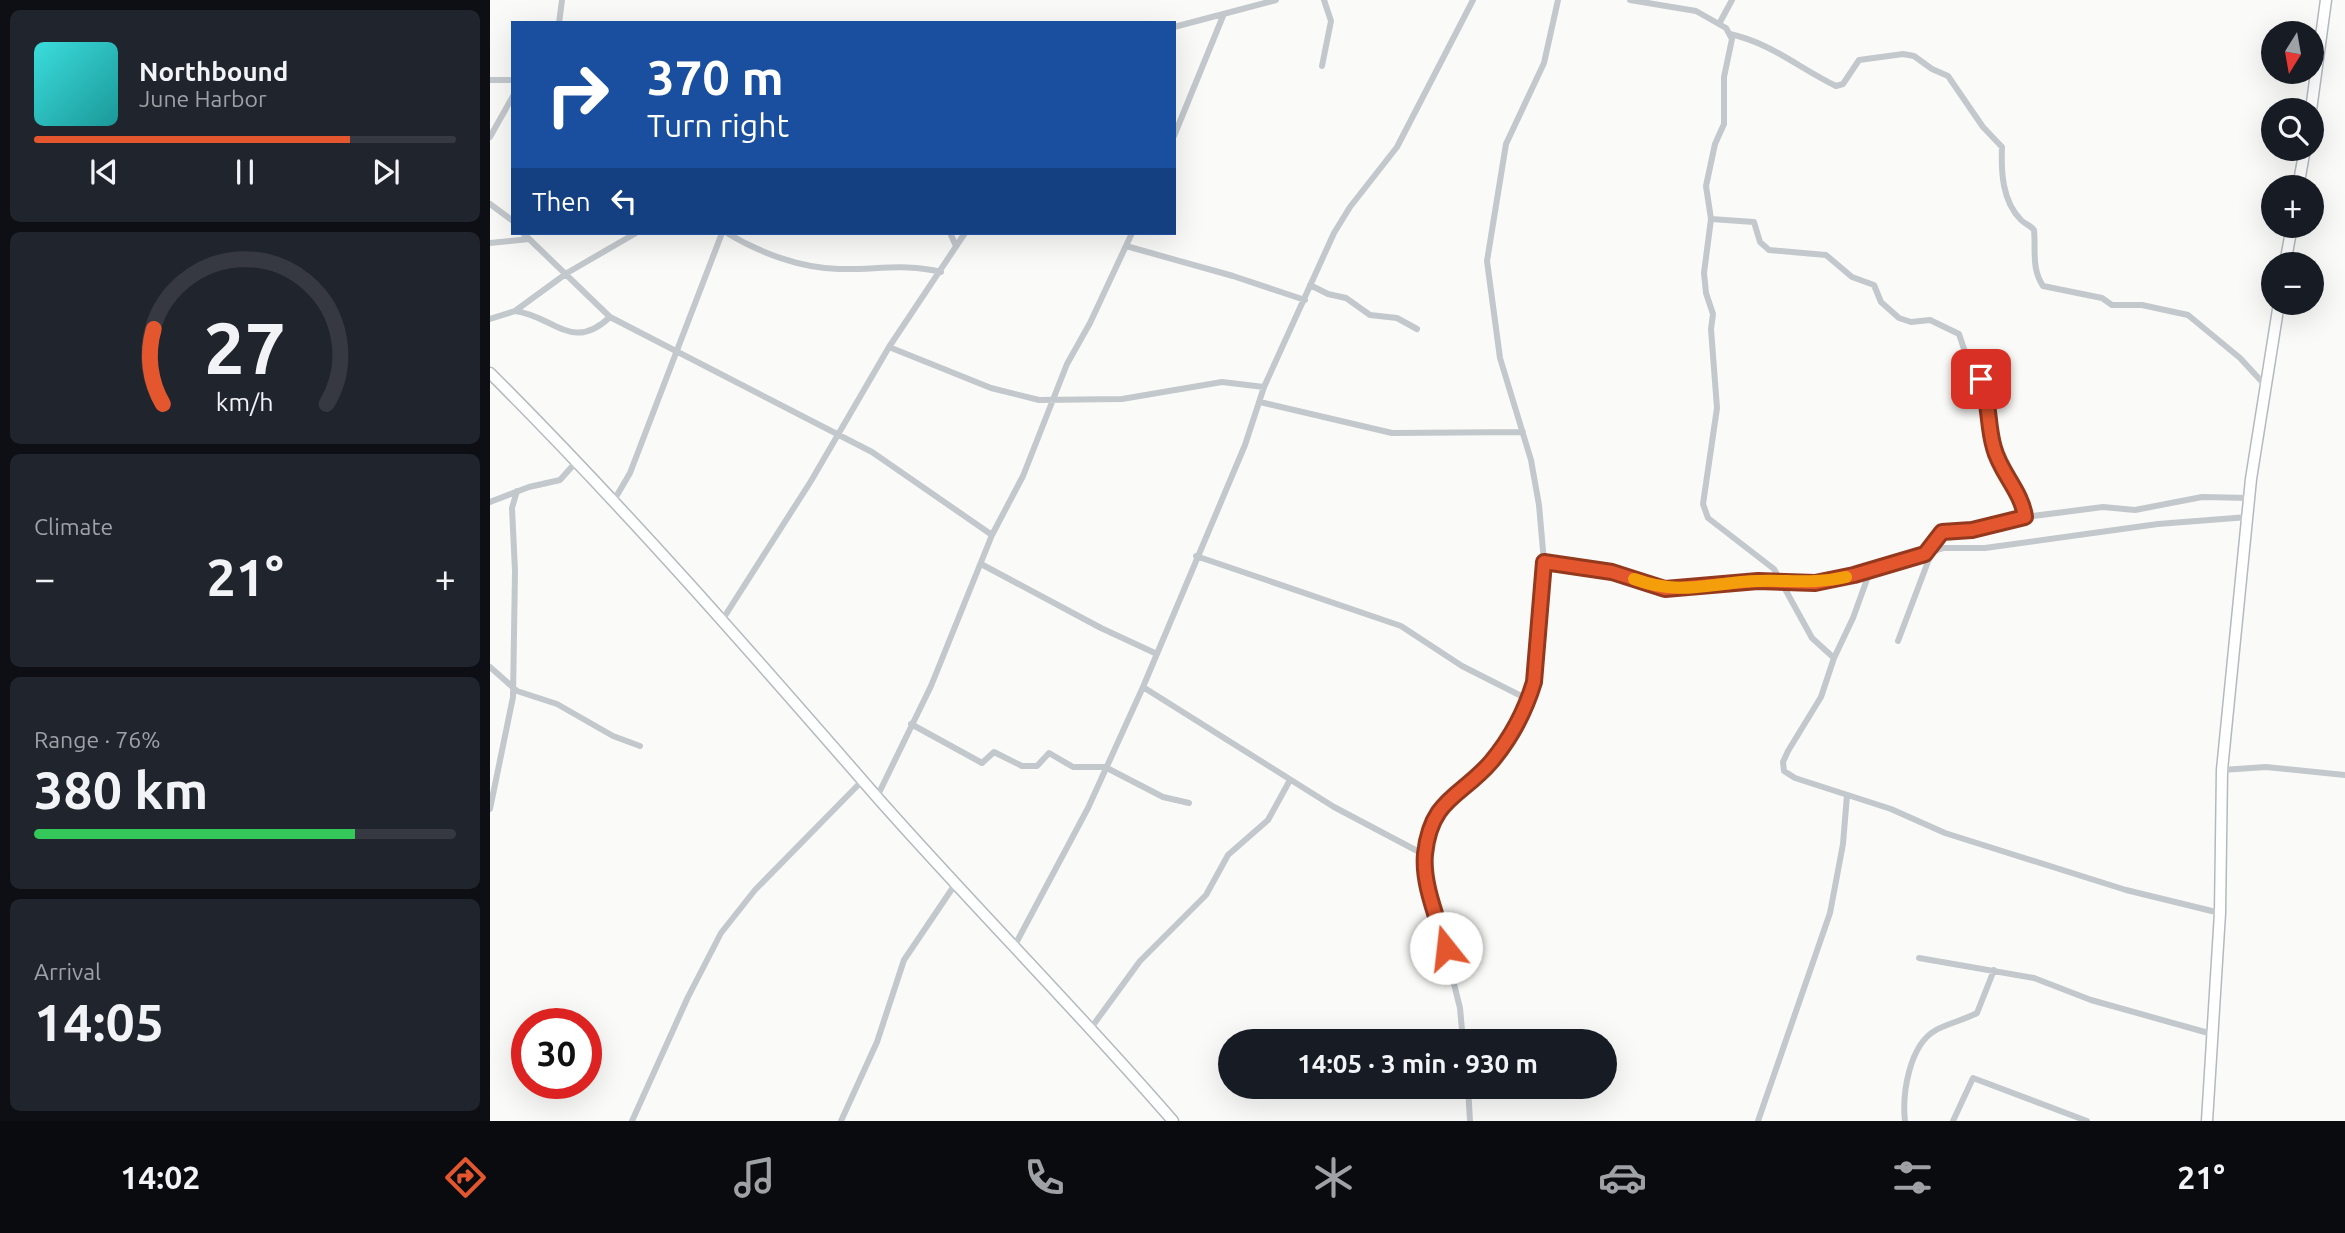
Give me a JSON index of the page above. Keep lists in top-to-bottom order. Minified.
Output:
{"north":"bottom","page":{"map_buttons":["+","−"],"turn":["370 m","Turn right"],"song":["Northbound","June Harbor"],"then":"Then","tile":["Climate",["Range · 76%","380 km"],["Arrival","14:05"]],"heat":["−","21°","+"],"limit":"30","trip":"14:05 · 3 min · 930 m","tabs":["14:02","21°"],"gauge":["27","km/h"]}}
